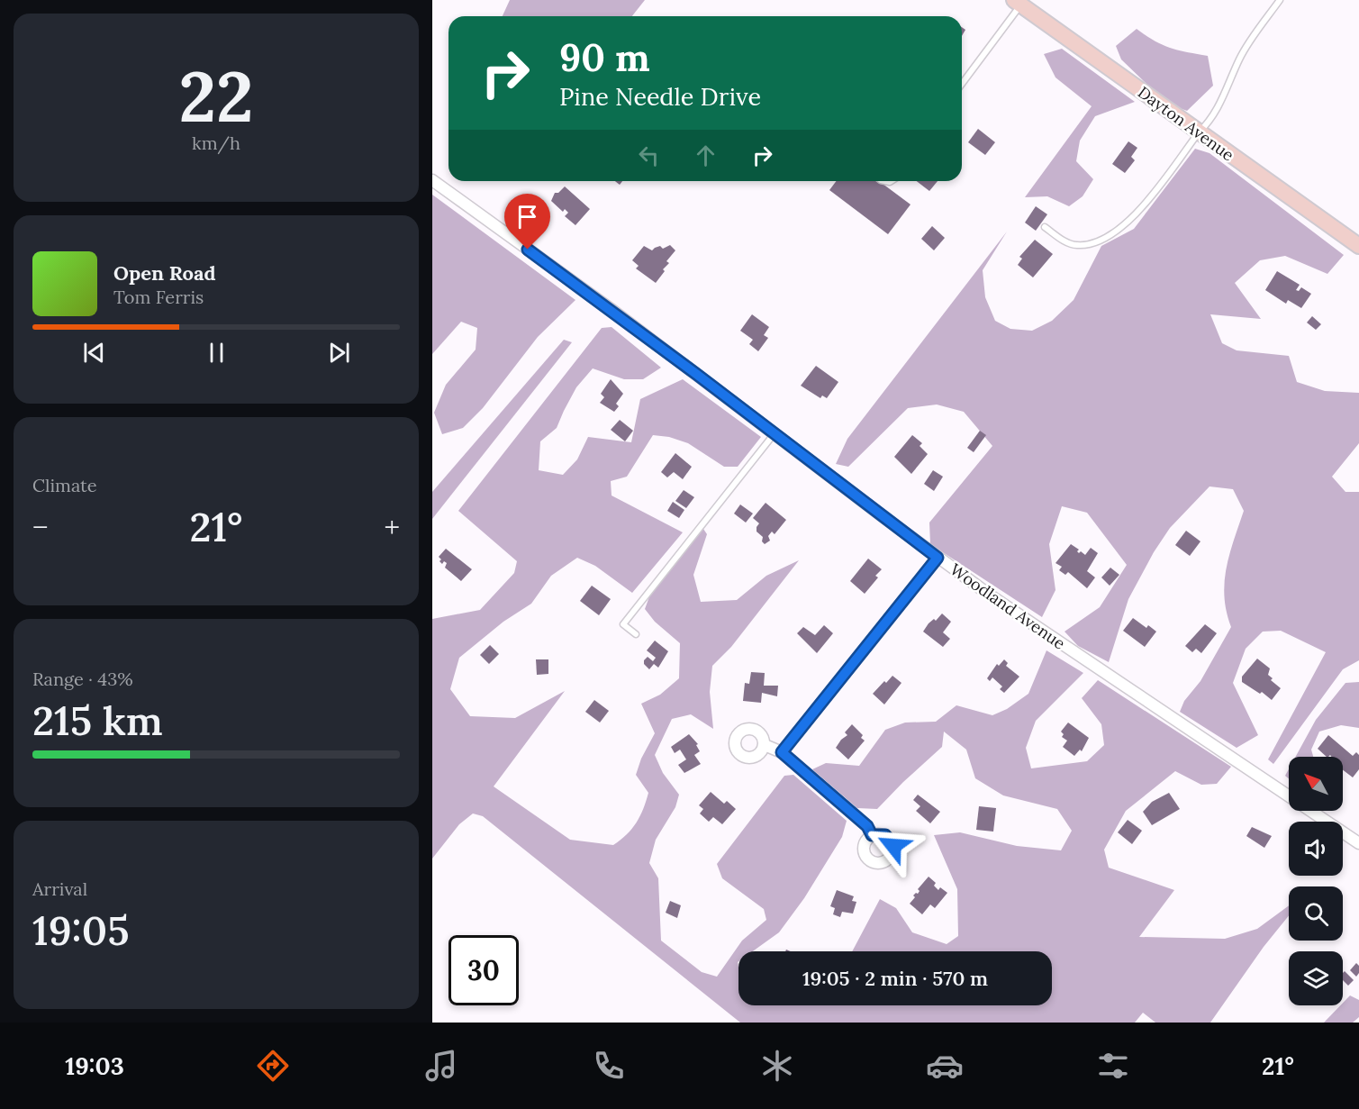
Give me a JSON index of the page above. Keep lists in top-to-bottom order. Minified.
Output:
{"streets":{"street":["Dayton Avenue","Woodland Avenue"]},"north":"top left","page":{"tile":[["22","km/h"],"Climate",["Range · 43%","215 km"],["Arrival","19:05"]],"turn":["90 m","Pine Needle Drive"],"song":["Open Road","Tom Ferris"],"heat":["−","21°","+"],"limit":"30","trip":"19:05 · 2 min · 570 m","tabs":["19:03","21°"]}}
